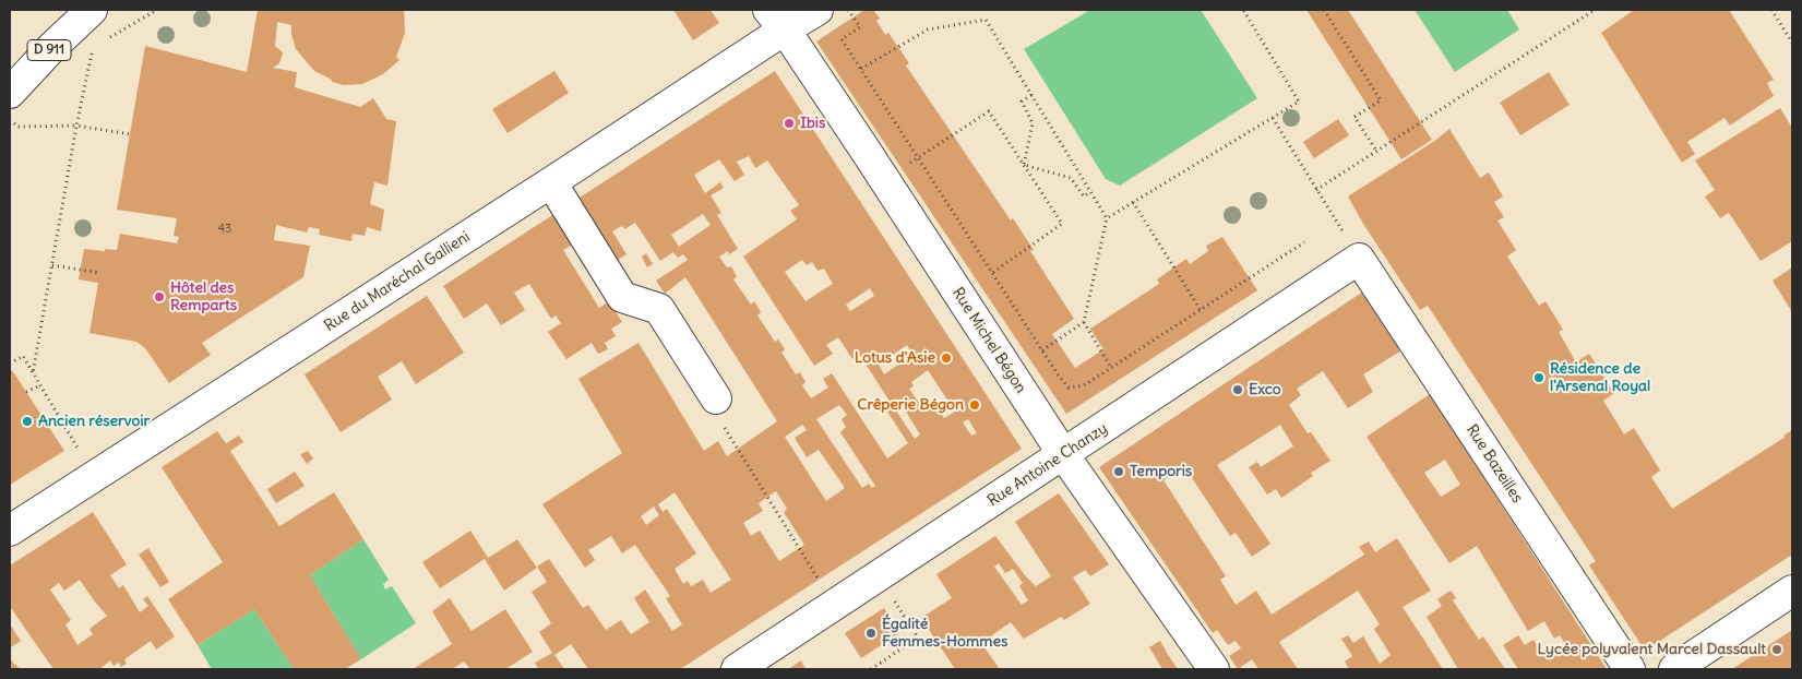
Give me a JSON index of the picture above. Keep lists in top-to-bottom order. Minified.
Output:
{"streets":{"street":["D 911","Rue du Maréchal Gallieni","Rue Michel Bégon","Rue Bazeilles","Rue Antoine Chanzy"]},"crossings":[["Rue du Maréchal Gallieni","Rue Michel Bégon"],["Rue Michel Bégon","Rue Antoine Chanzy"],["Rue Bazeilles","Rue Antoine Chanzy"]],"places":["Ibis","Hôtel des Remparts","Lotus d'Asie","Résidence de l'Arsenal Royal","Exco","Crêperie Bégon","Ancien réservoir","Temporis","Égalité Femmes-Hommes","Lycée polyvalent Marcel Dassault"],"house_numbers":["43"]}
